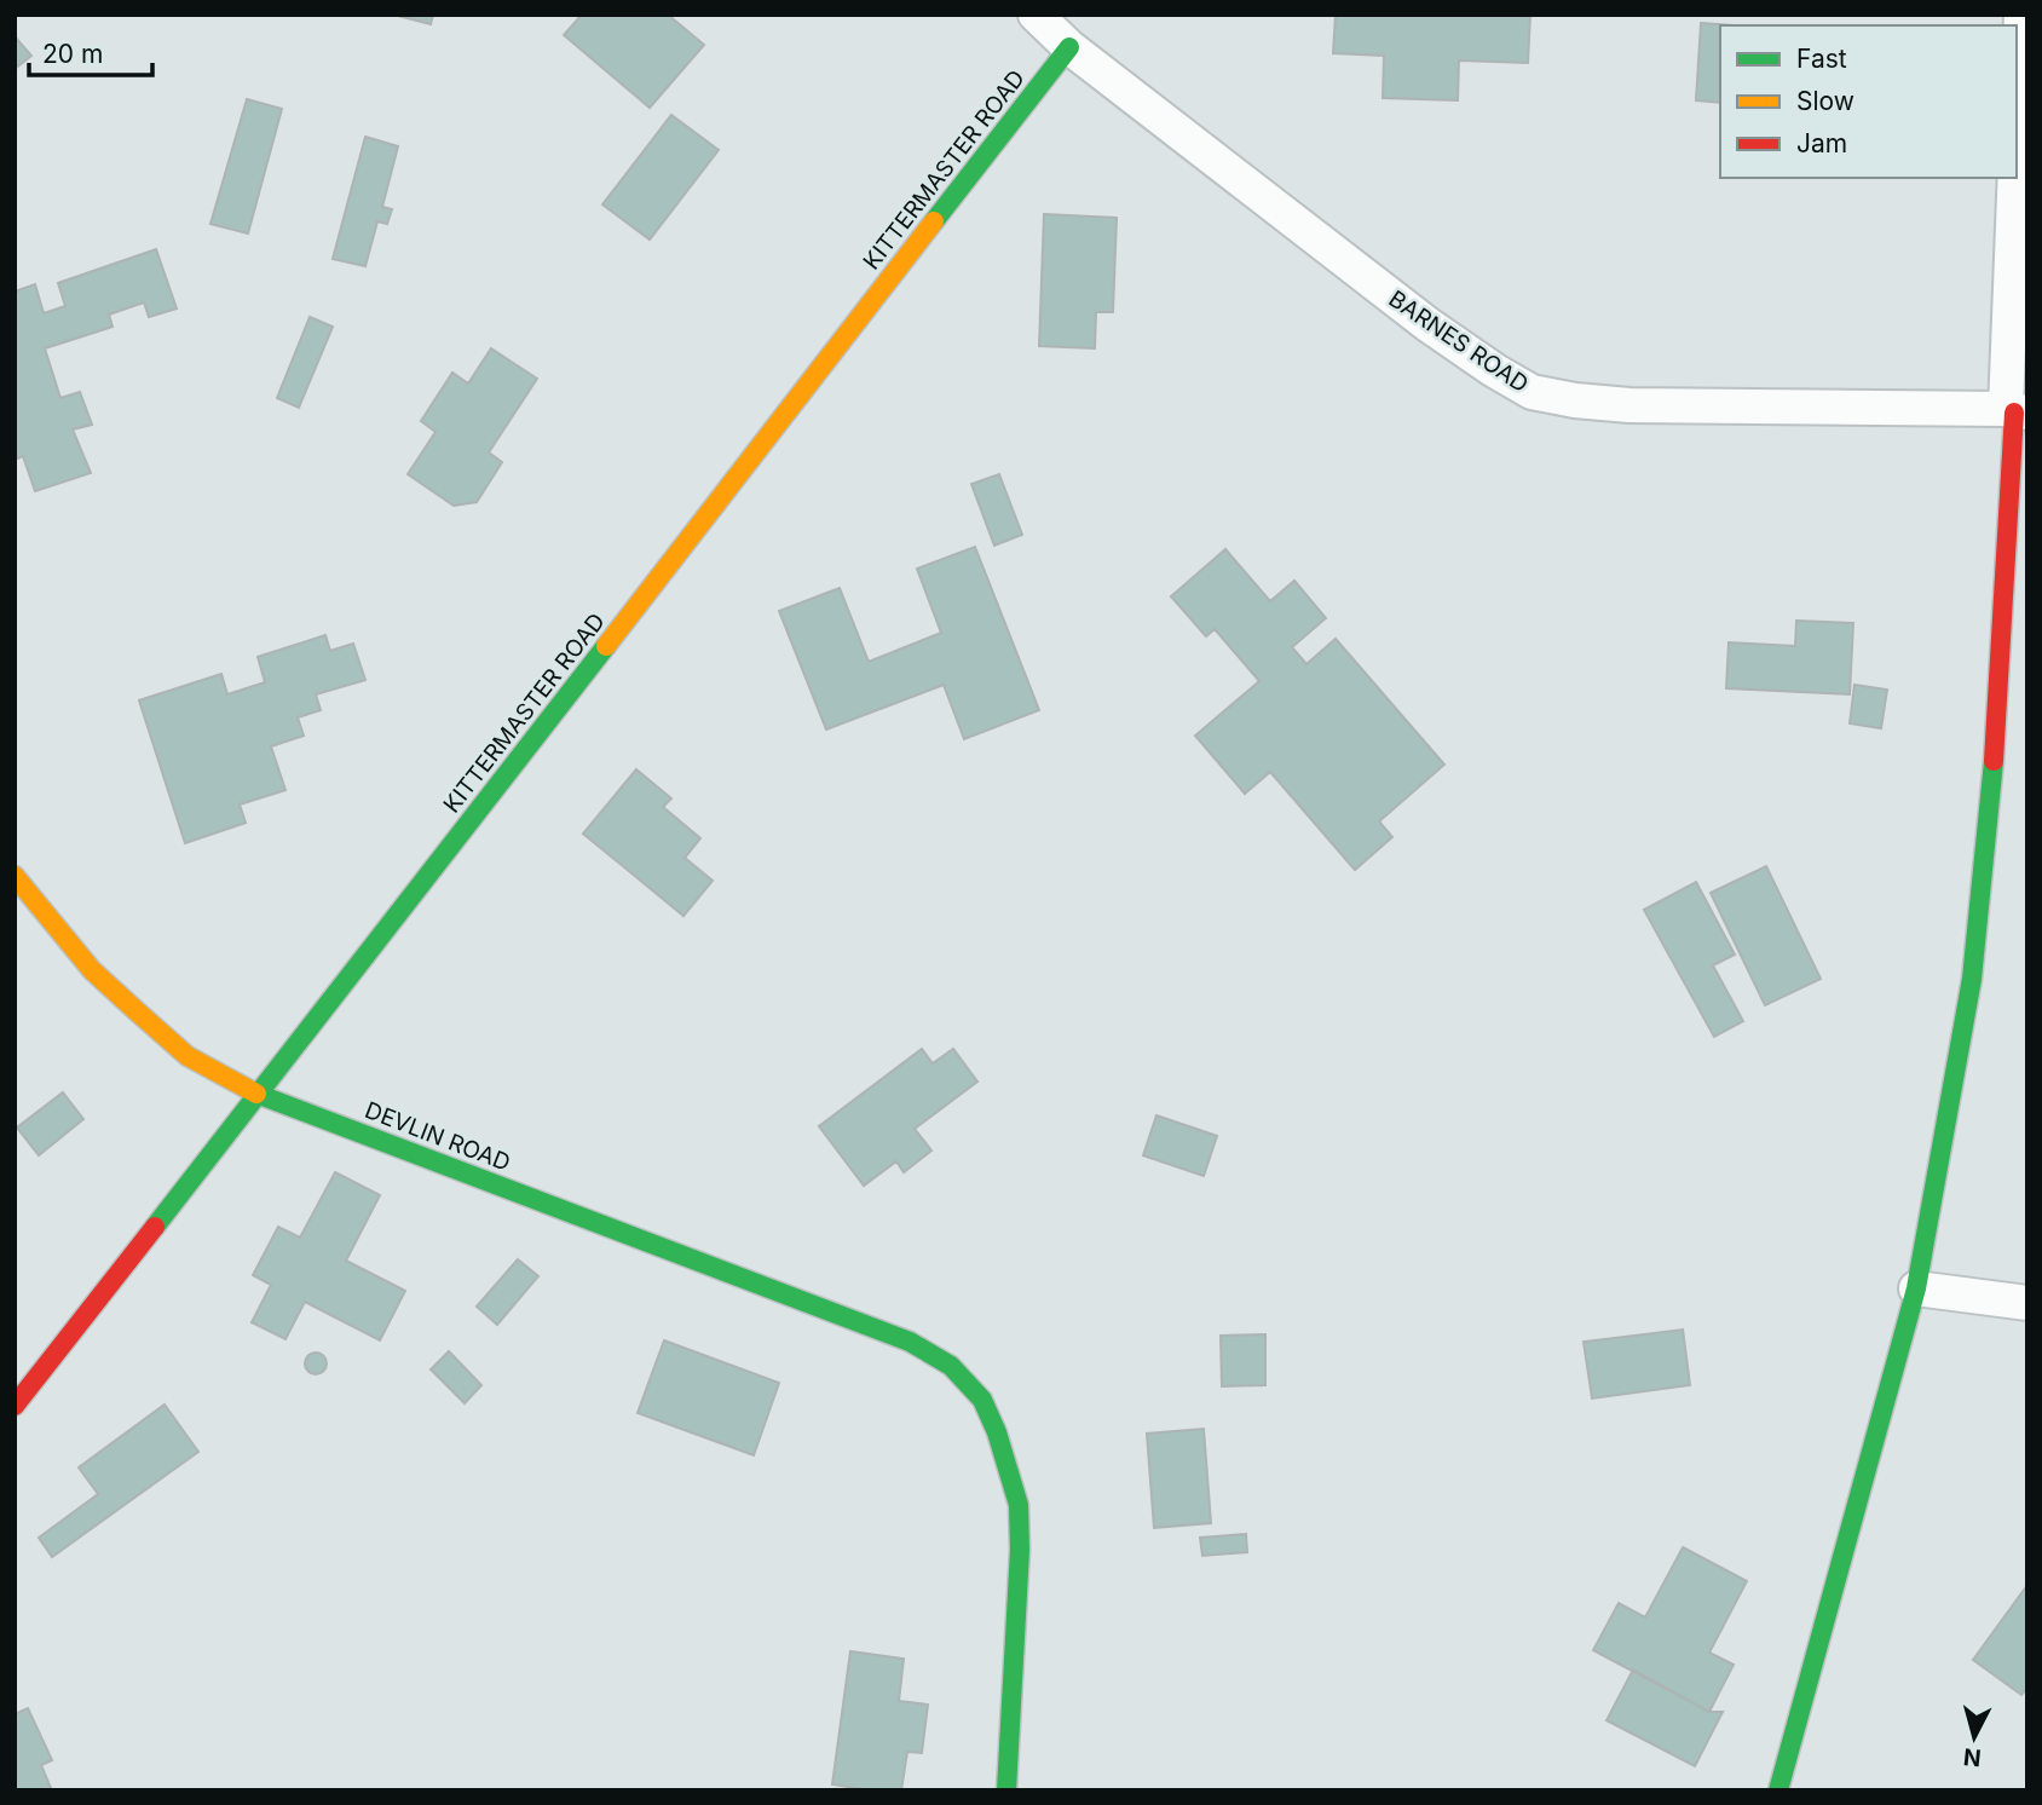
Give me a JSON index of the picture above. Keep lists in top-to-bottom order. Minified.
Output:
{"streets":{"street":["KITTERMASTER ROAD","BARNES ROAD","DEVLIN ROAD"]},"crossings":[["KITTERMASTER ROAD","BARNES ROAD"],["KITTERMASTER ROAD","DEVLIN ROAD"]],"legend":["Fast","Slow","Jam"],"scale_bar":"20 m","north":"bottom"}
